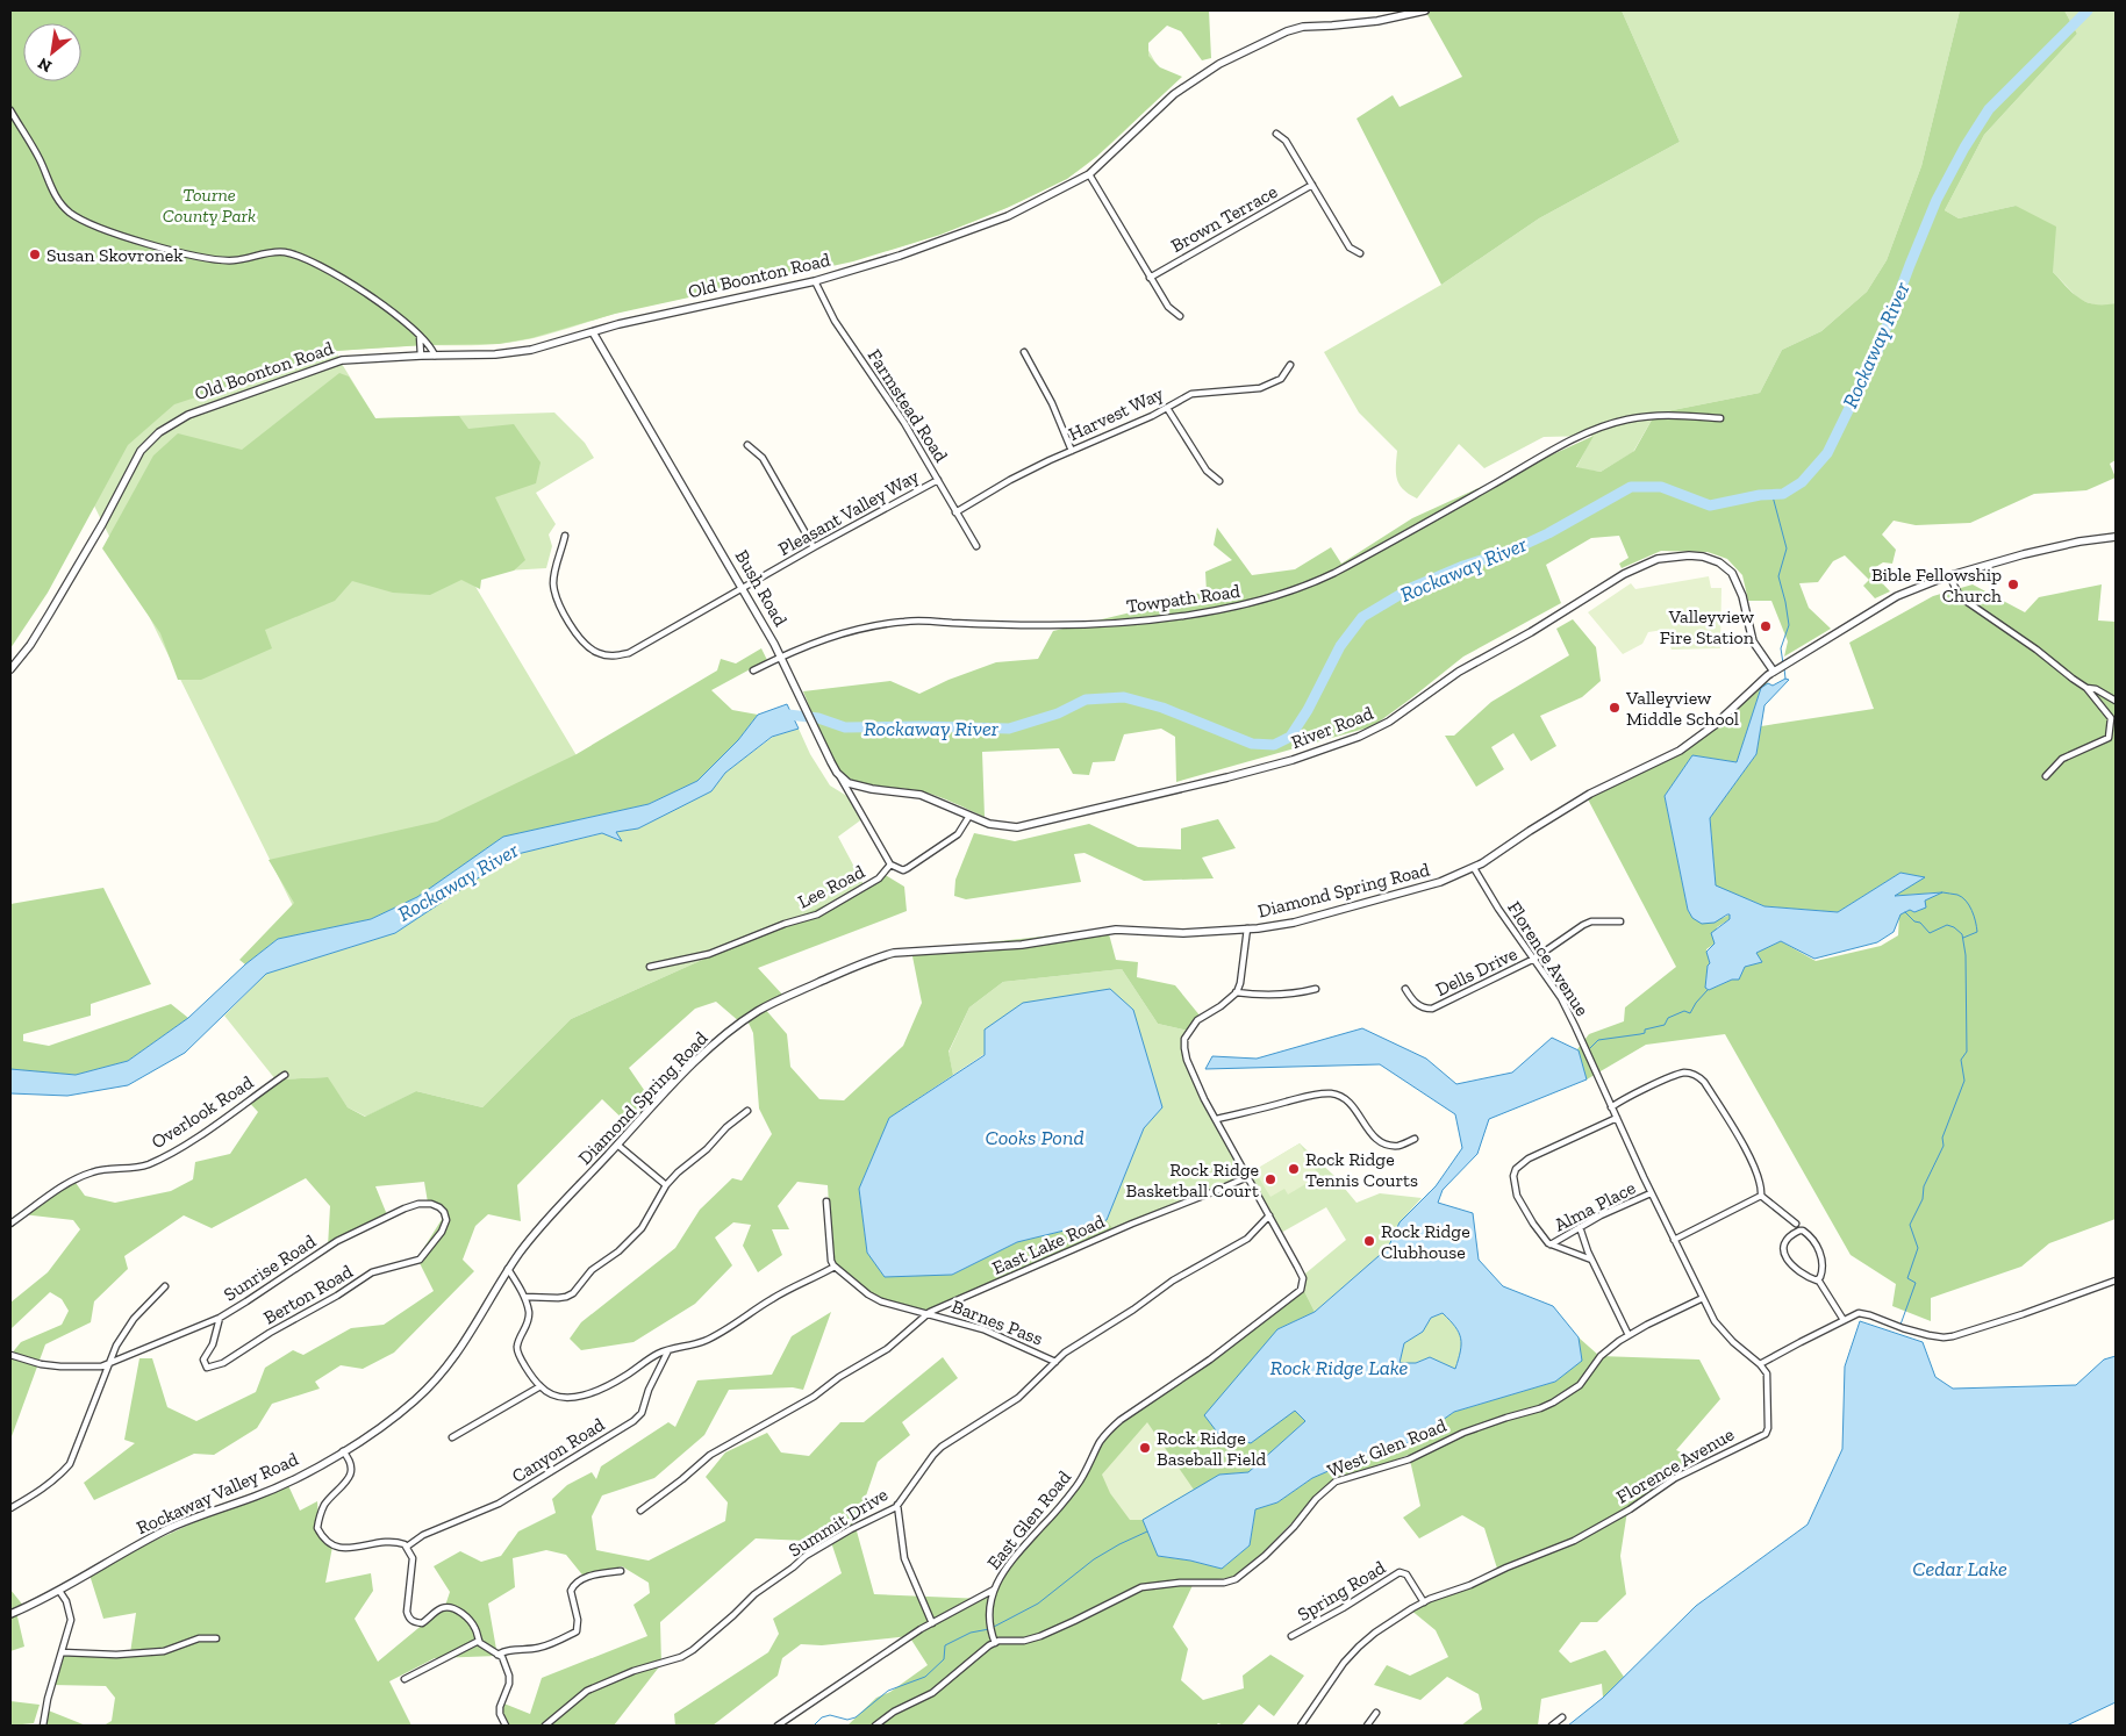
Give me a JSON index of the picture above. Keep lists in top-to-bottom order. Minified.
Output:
{"streets":{"street":["Brown Terrace","Old Boonton Road","Farmstead Road","Harvest Way","Pleasant Valley Way","Bush Road","Towpath Road","River Road","Lee Road","Diamond Spring Road","Florence Avenue","Dells Drive","Overlook Road","Alma Place","East Lake Road","Sunrise Road","Berton Road","Barnes Pass","West Glen Road","Canyon Road","Rockaway Valley Road","East Glen Road","Summit Drive","Spring Road"]},"crossings":[["Old Boonton Road","Farmstead Road"],["Old Boonton Road","Bush Road"],["Farmstead Road","Harvest Way"],["Farmstead Road","Pleasant Valley Way"],["Pleasant Valley Way","Bush Road"],["Bush Road","Towpath Road"],["Bush Road","River Road"],["Bush Road","Lee Road"],["River Road","Lee Road"],["River Road","Diamond Spring Road"],["Diamond Spring Road","Florence Avenue"],["Diamond Spring Road","Rockaway Valley Road"],["Florence Avenue","Dells Drive"],["Florence Avenue","Alma Place"],["Florence Avenue","West Glen Road"],["Florence Avenue","Spring Road"],["East Lake Road","Barnes Pass"],["Sunrise Road","Berton Road"],["Barnes Pass","Summit Drive"],["East Glen Road","Summit Drive"]],"water":["Rockaway River","Cooks Pond","Rock Ridge Lake","Cedar Lake"],"parks":["Tourne County Park"],"places":["Susan Skovronek","Bible Fellowship Church","Valleyview Fire Station","Valleyview Middle School","Rock Ridge Tennis Courts","Rock Ridge Basketball Court","Rock Ridge Clubhouse","Rock Ridge Baseball Field"],"north":"bottom left"}
